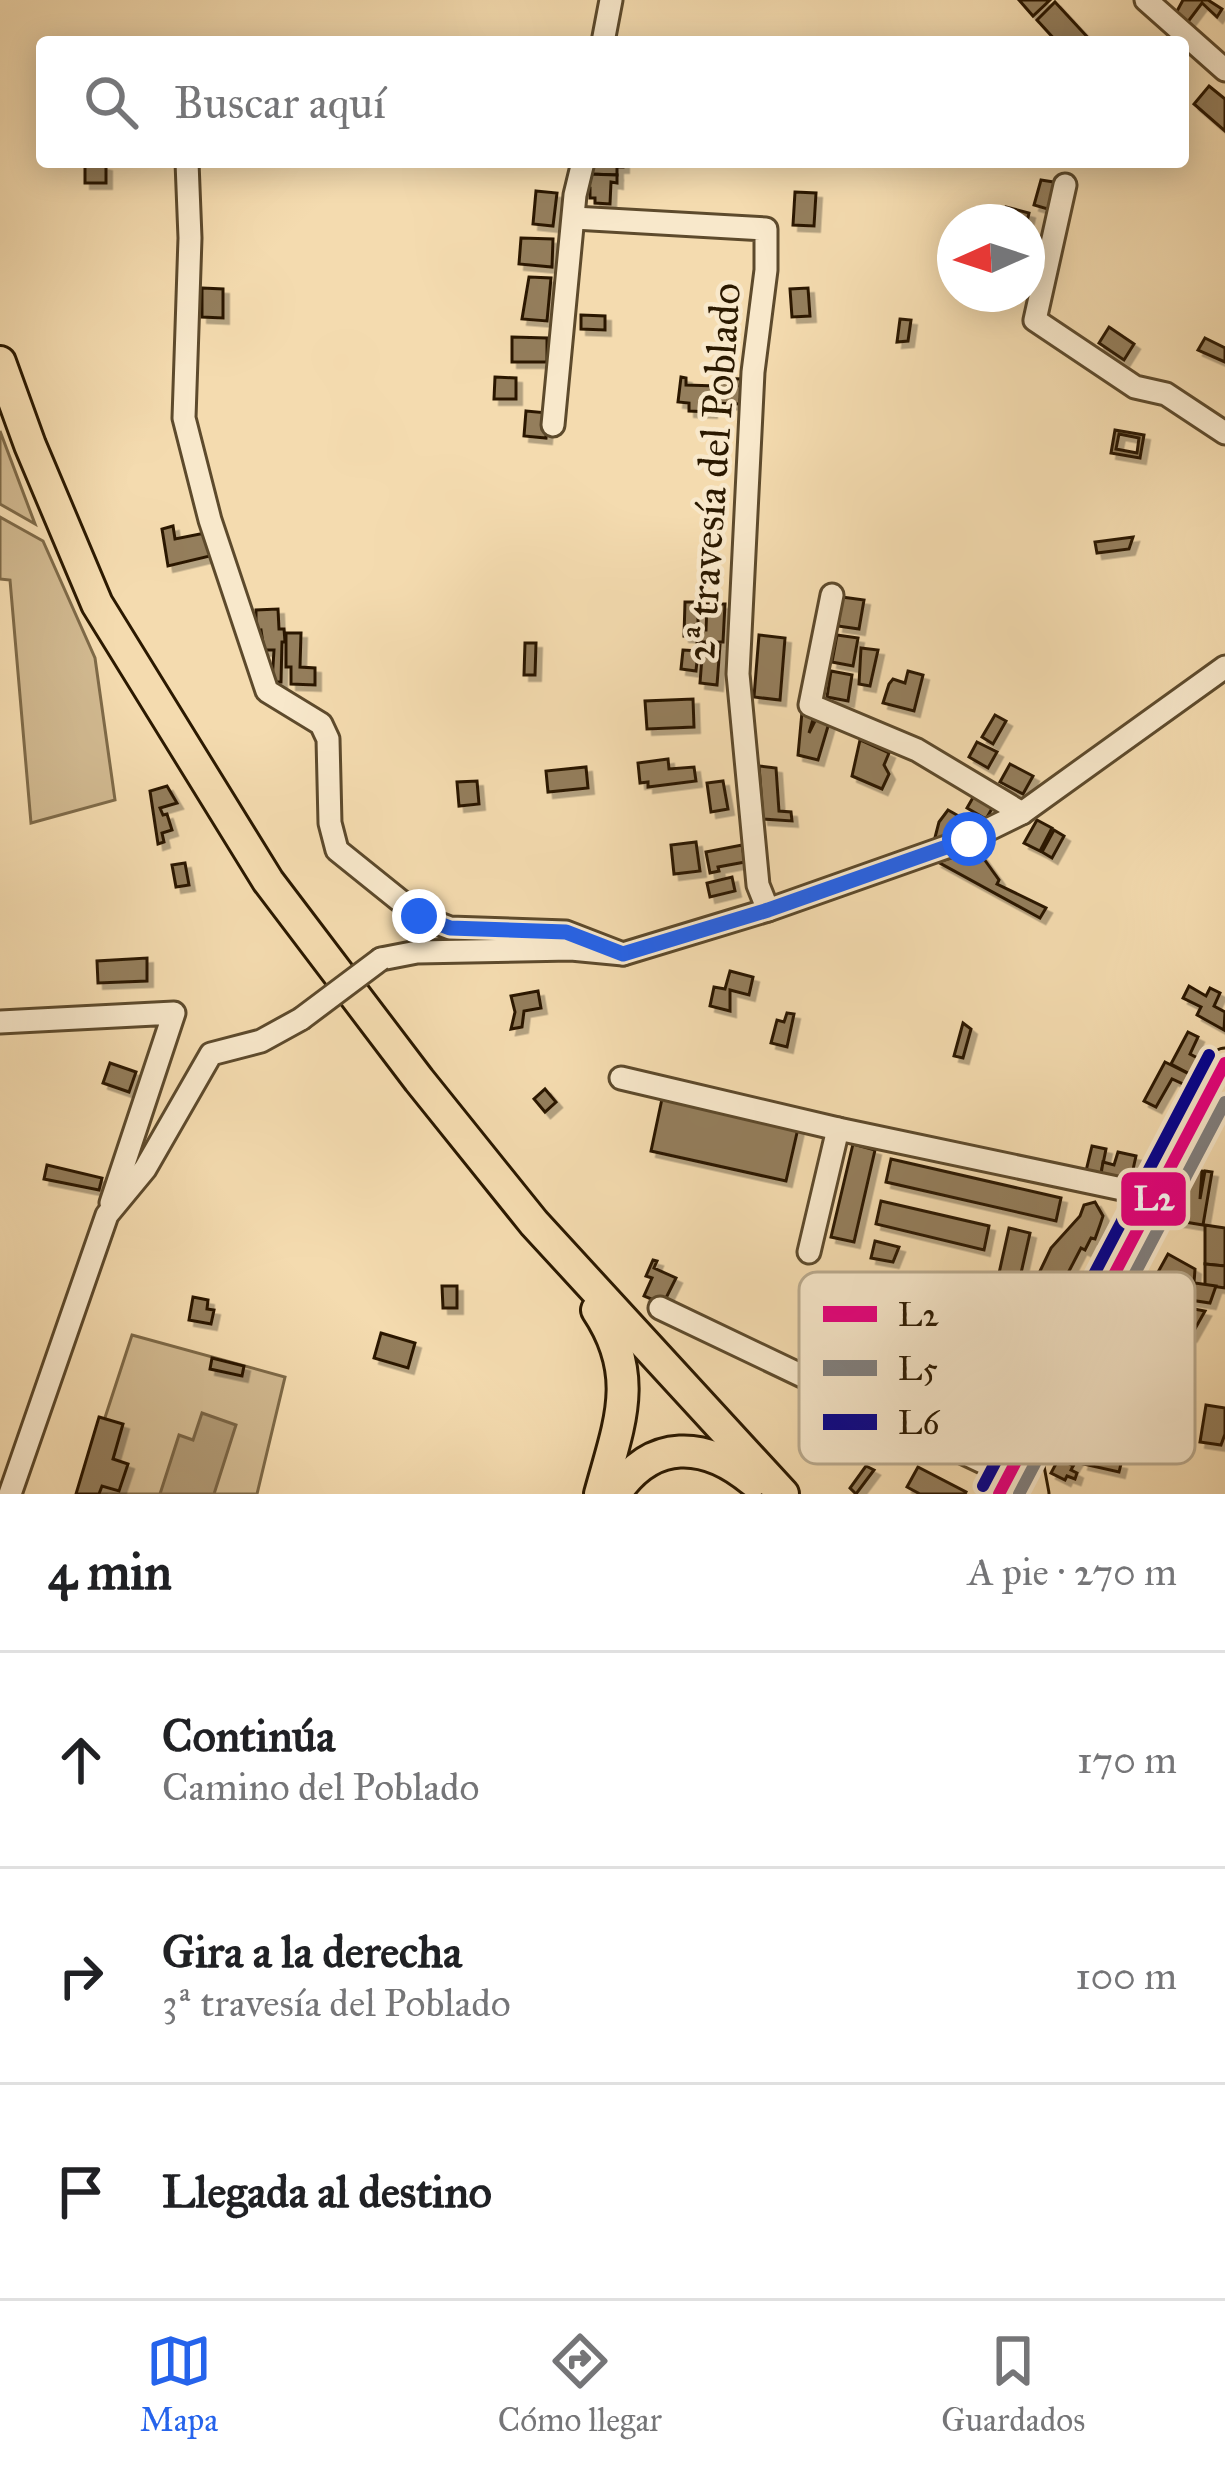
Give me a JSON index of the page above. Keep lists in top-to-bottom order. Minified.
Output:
{"streets":{"street":["2ª travesía del Poblado"]},"lines":["transit line L6","transit line L2","transit line L5"],"legend":["L2","L5","L6"],"north":"left","page":{"search":"Buscar aquí","heading":["4 min","A pie · 270 m"],"list":[["Continúa","Camino del Poblado","170 m"],["Gira a la derecha","3ª travesía del Poblado","100 m"],"Llegada al destino"],"nav":["Mapa","Cómo llegar","Guardados"]}}
